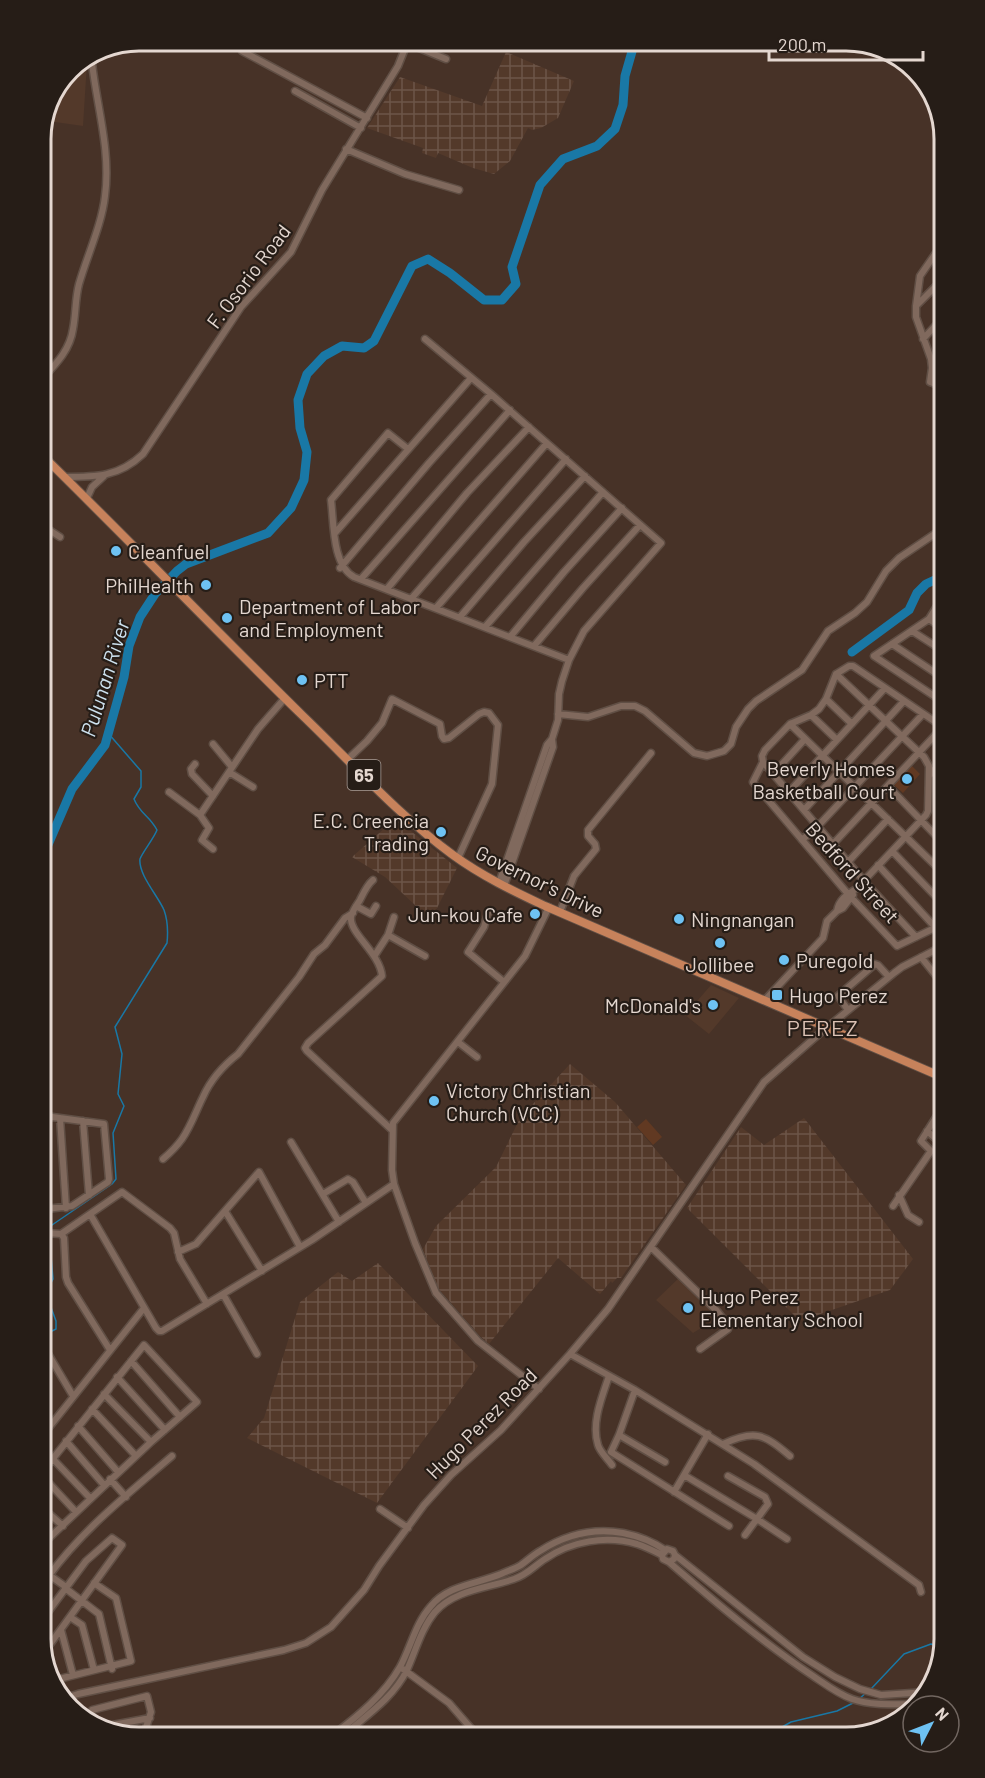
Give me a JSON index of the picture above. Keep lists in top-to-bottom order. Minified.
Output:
{"streets":{"main road":["65","Governor's Drive"],"street":["F. Osorio Road","Bedford Street","Hugo Perez Road"]},"crossings":[["F. Osorio Road","Governor's Drive"],["Governor's Drive","Hugo Perez Road"]],"districts":["PEREZ"],"water":["Pulunan River"],"places":{"other":["Cleanfuel","PhilHealth","Department of Labor and Employment","PTT","Beverly Homes Basketball Court","E.C. Creencia Trading","Jun-kou Cafe","Ningnangan","Jollibee","Puregold","McDonald's","Victory Christian Church (VCC)","Hugo Perez Elementary School"],"transit":["Hugo Perez"]},"scale_bar":"200 m","north":"top right"}
